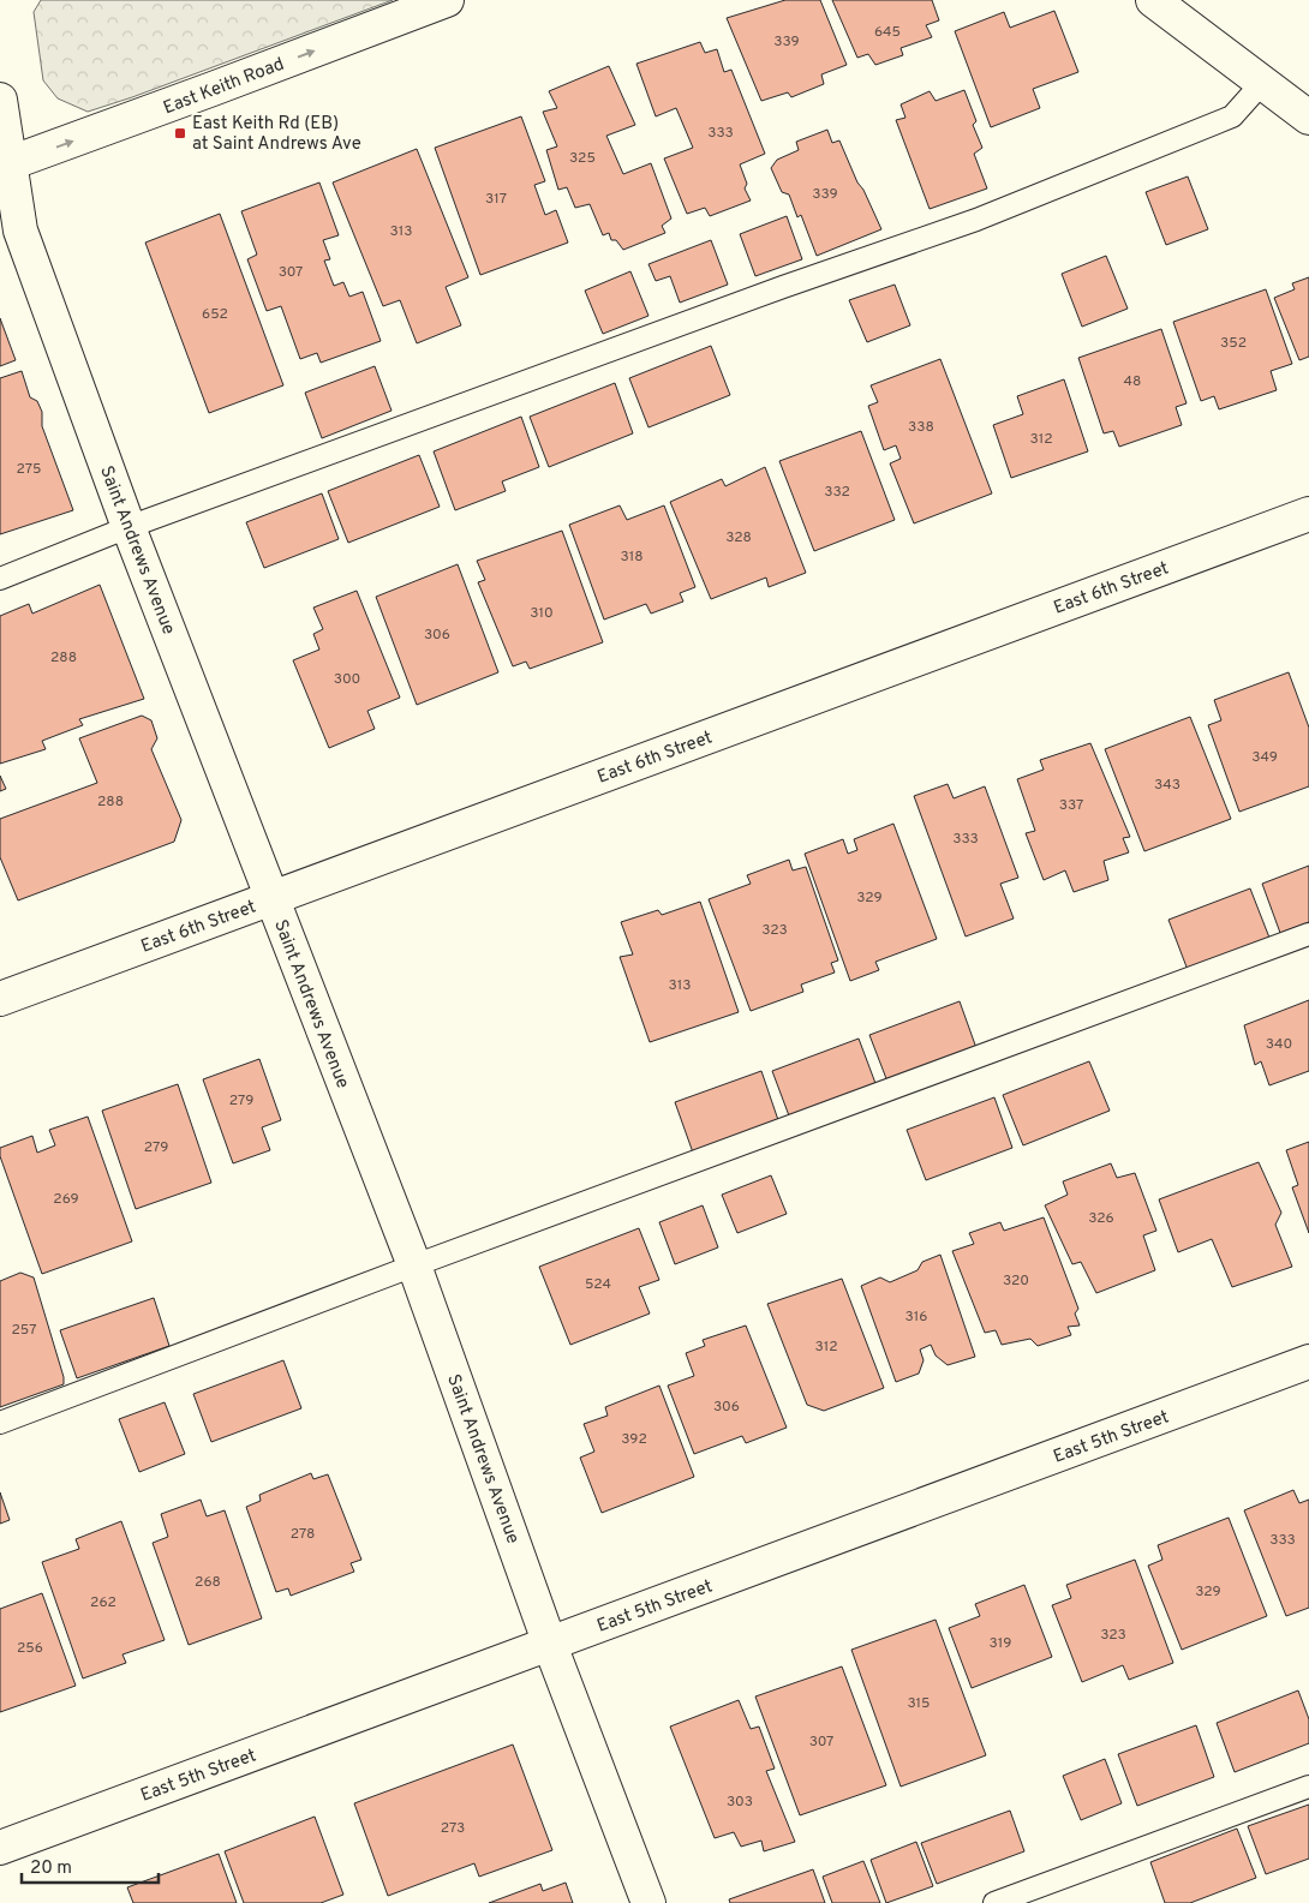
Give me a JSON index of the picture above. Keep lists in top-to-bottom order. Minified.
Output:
{"streets":{"street":["East Keith Road","Saint Andrews Avenue","East 6th Street","East 5th Street"]},"crossings":[["East Keith Road","Saint Andrews Avenue"],["Saint Andrews Avenue","East 6th Street"],["Saint Andrews Avenue","East 5th Street"]],"one_way":["East Keith Road"],"places":{"transit":["East Keith Rd (EB) at Saint Andrews Ave"]},"house_numbers":["645","339","333","325","339","317","313","307","652","352","48","338","312","275","332","328","318","310","306","288","300","349","343","288","337","333","329","323","313","340","279","279","269","326","320","524","316","257","312","306","392","278","333","268","329","262","323","319","256","315","307","303","273"],"scale_bar":"20 m"}
